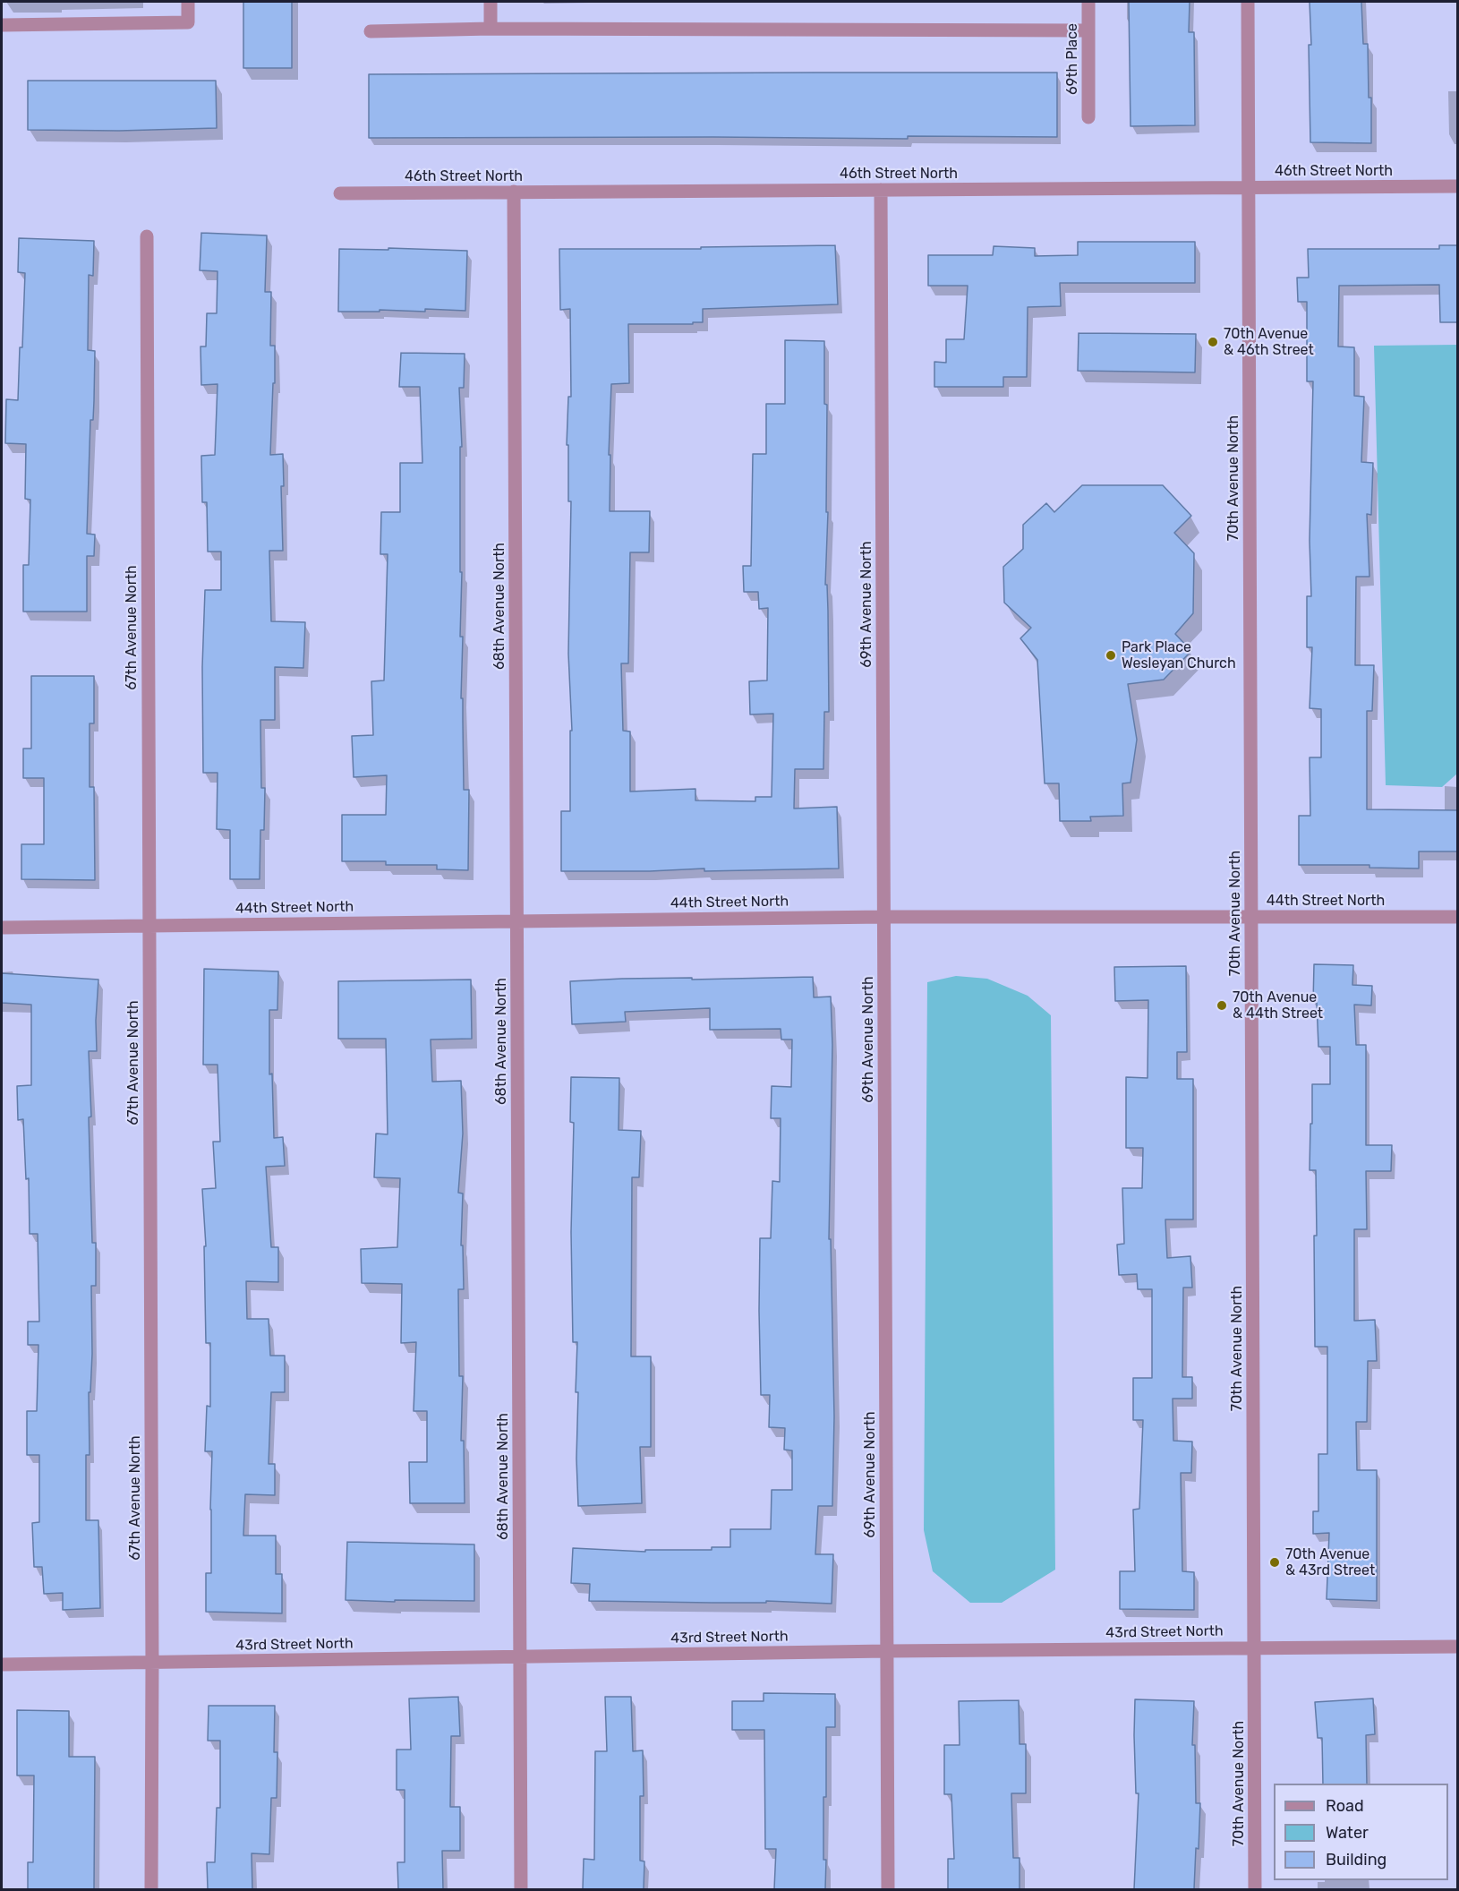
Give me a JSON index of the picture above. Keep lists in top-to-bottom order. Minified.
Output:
{"streets":{"street":["69th Place","46th Street North","70th Avenue North","69th Avenue North","68th Avenue North","67th Avenue North","44th Street North","43rd Street North"]},"crossings":[["46th Street North","70th Avenue North"],["46th Street North","69th Avenue North"],["46th Street North","68th Avenue North"],["70th Avenue North","44th Street North"],["70th Avenue North","43rd Street North"],["69th Avenue North","44th Street North"],["69th Avenue North","43rd Street North"],["68th Avenue North","44th Street North"],["68th Avenue North","43rd Street North"],["67th Avenue North","44th Street North"],["67th Avenue North","43rd Street North"]],"places":["70th Avenue & 46th Street","Park Place Wesleyan Church","70th Avenue & 44th Street","70th Avenue & 43rd Street"],"legend":["Road","Water","Building"]}
